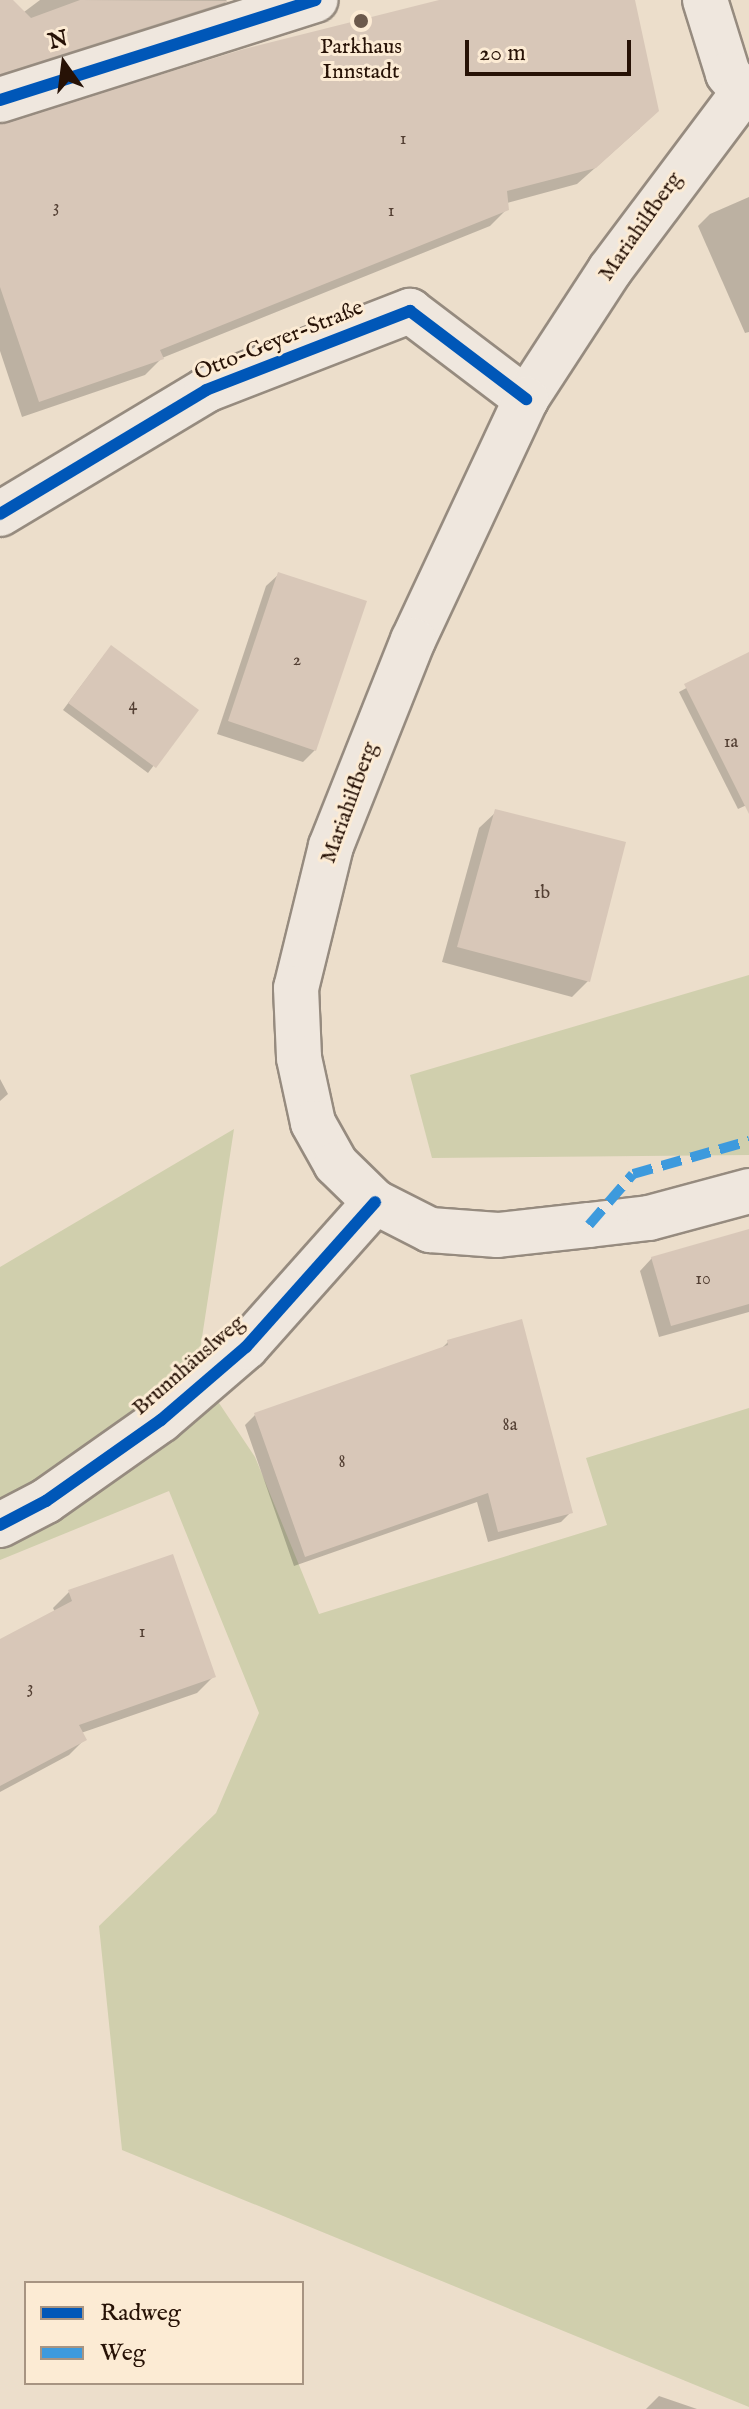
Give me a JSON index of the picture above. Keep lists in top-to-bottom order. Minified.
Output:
{"streets":{"main road":["Mariahilfberg","Otto-Geyer-Straße","Brunnhäuslweg"]},"crossings":[["Mariahilfberg","Otto-Geyer-Straße"],["Mariahilfberg","Brunnhäuslweg"]],"places":["Parkhaus Innstadt"],"house_numbers":["1","3","1","2","4","1a","1b","10","8a","8","1","3"],"legend":["Radweg","Weg"],"scale_bar":"20 m","north":"top"}
